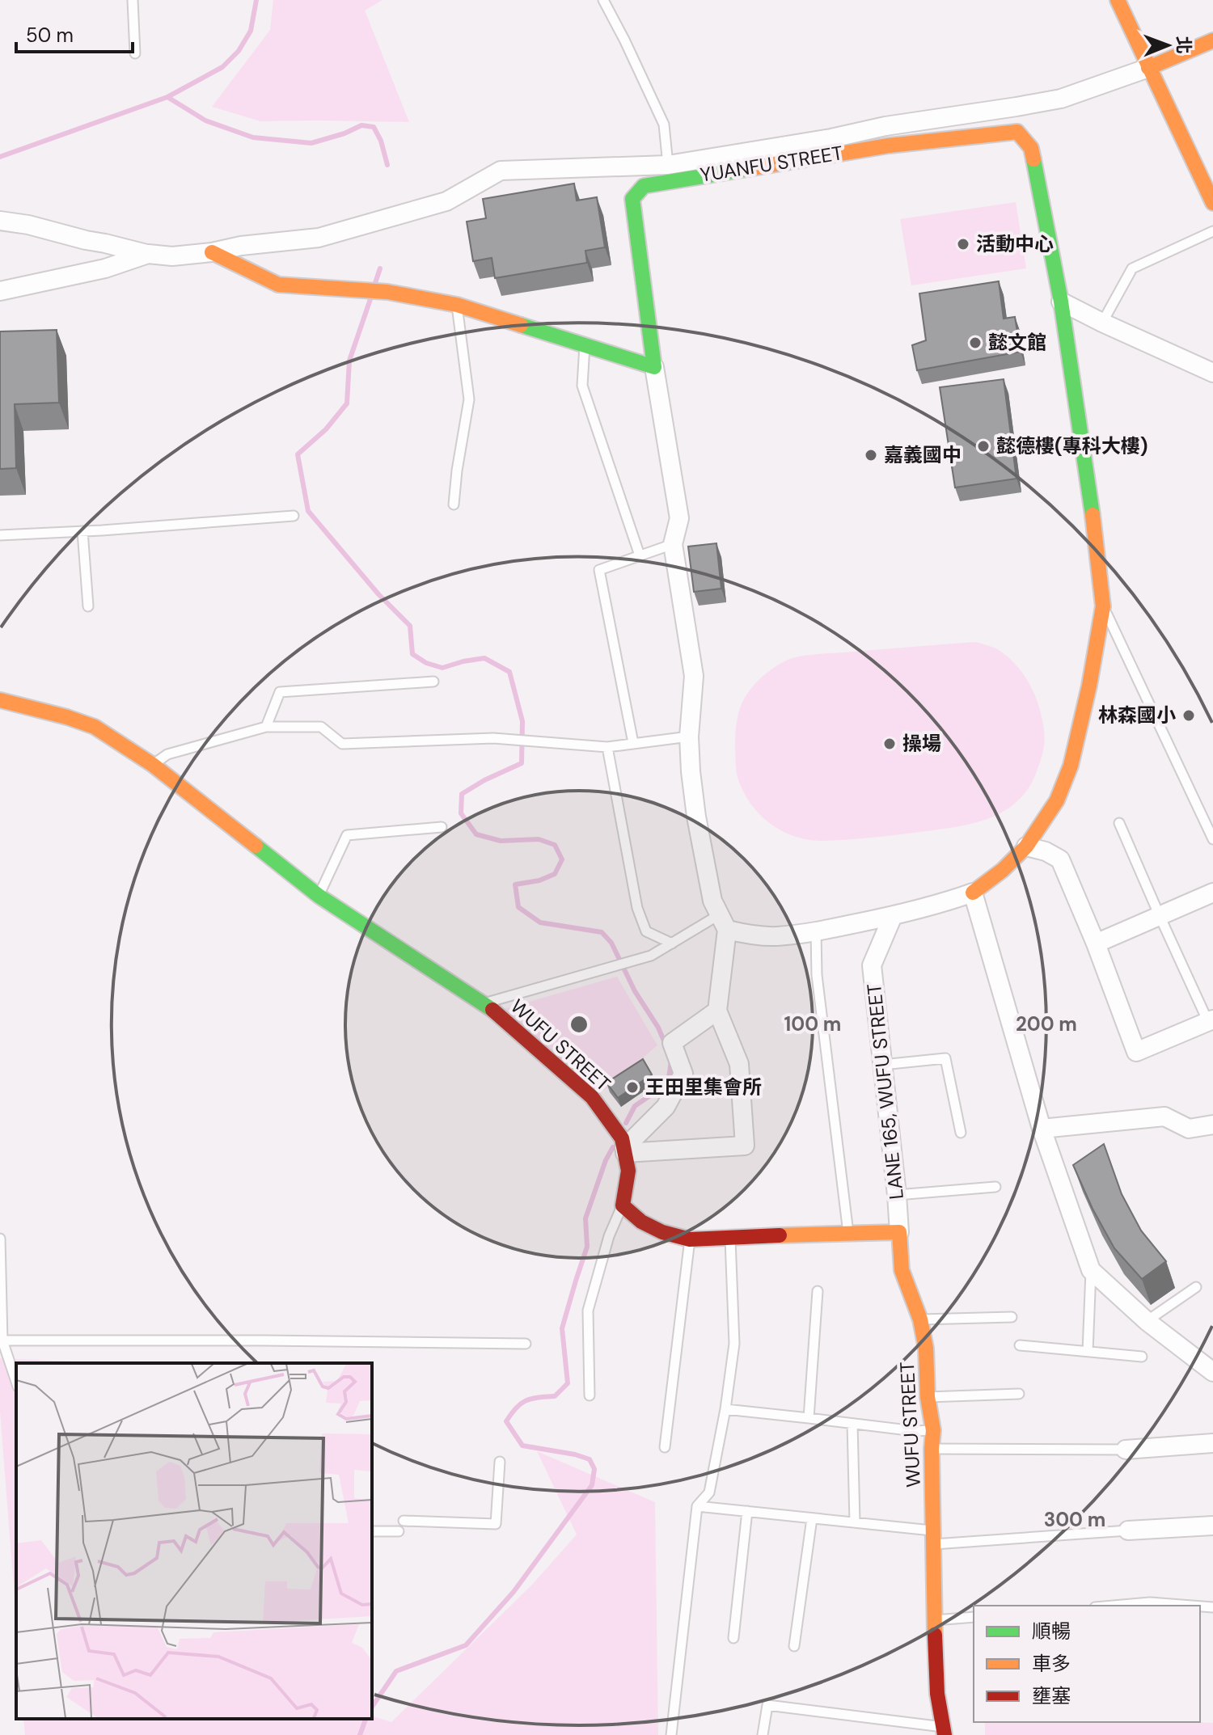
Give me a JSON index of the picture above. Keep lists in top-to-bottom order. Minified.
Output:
{"streets":{"street":["YUANFU STREET","WUFU STREET","LANE 165, WUFU STREET"]},"crossings":[["WUFU STREET","LANE 165, WUFU STREET"]],"places":["活動中心","懿文館","懿德樓(專科大樓)","嘉義國中","林森國小","操場","王田里集會所"],"legend":["順暢","車多","壅塞"],"scale_bar":"50 m","north":"right","rings":["100 m","200 m","300 m"]}
